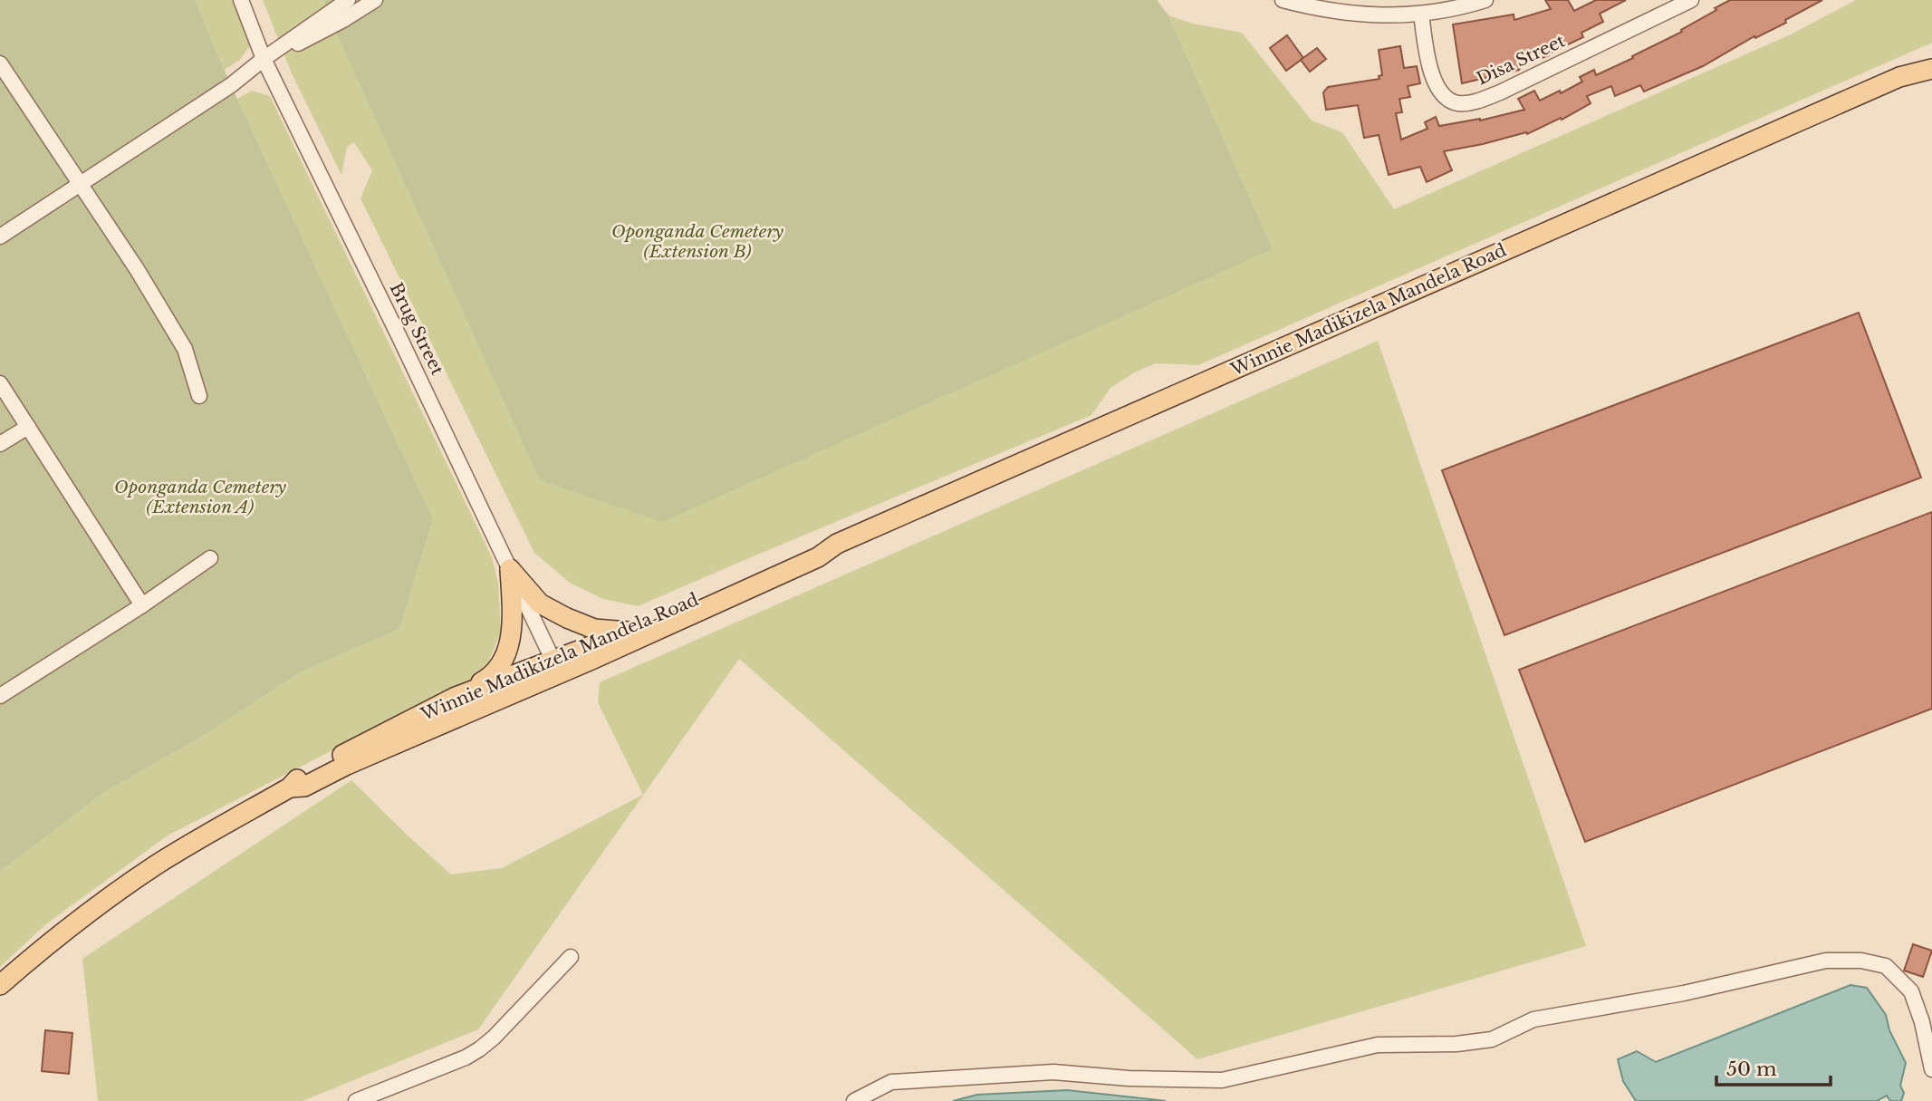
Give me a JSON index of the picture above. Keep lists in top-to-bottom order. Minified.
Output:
{"streets":{"main road":["Winnie Madikizela Mandela Road"],"street":["Disa Street","Brug Street"]},"crossings":[["Winnie Madikizela Mandela Road","Brug Street"]],"parks":["Oponganda Cemetery (Extension B)","Oponganda Cemetery (Extension A)"],"scale_bar":"50 m"}
